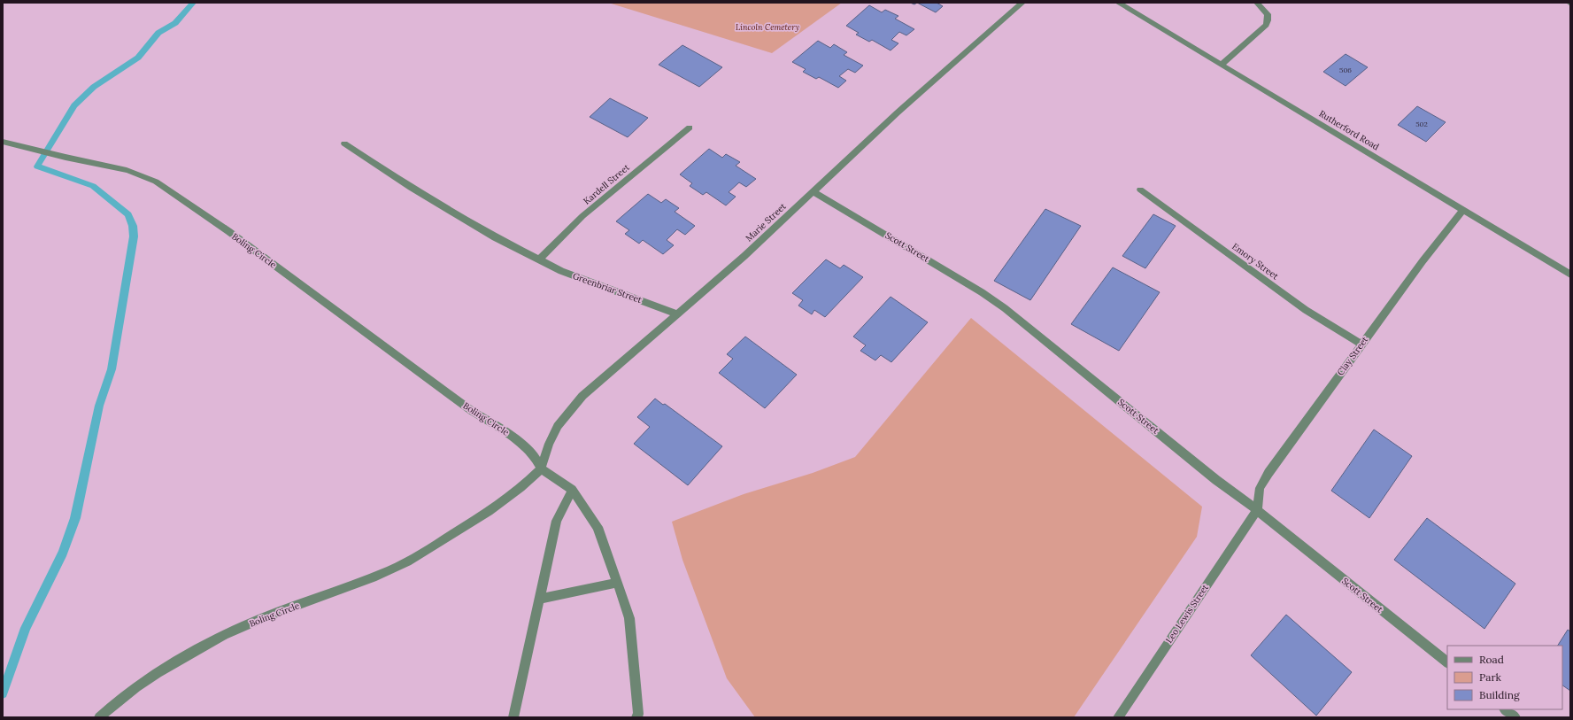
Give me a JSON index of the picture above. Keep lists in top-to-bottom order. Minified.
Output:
{"streets":{"street":["Rutherford Road","Kardell Street","Marie Street","Scott Street","Boling Circle","Emory Street","Greenbriar Street","Clay Street","Leo Lewis Street"]},"crossings":[["Rutherford Road","Clay Street"],["Kardell Street","Greenbriar Street"],["Marie Street","Scott Street"],["Marie Street","Boling Circle"],["Marie Street","Greenbriar Street"],["Scott Street","Clay Street"],["Scott Street","Leo Lewis Street"],["Emory Street","Clay Street"],["Clay Street","Leo Lewis Street"]],"parks":["Lincoln Cemetery"],"house_numbers":["506","502"],"legend":["Road","Park","Building"]}
